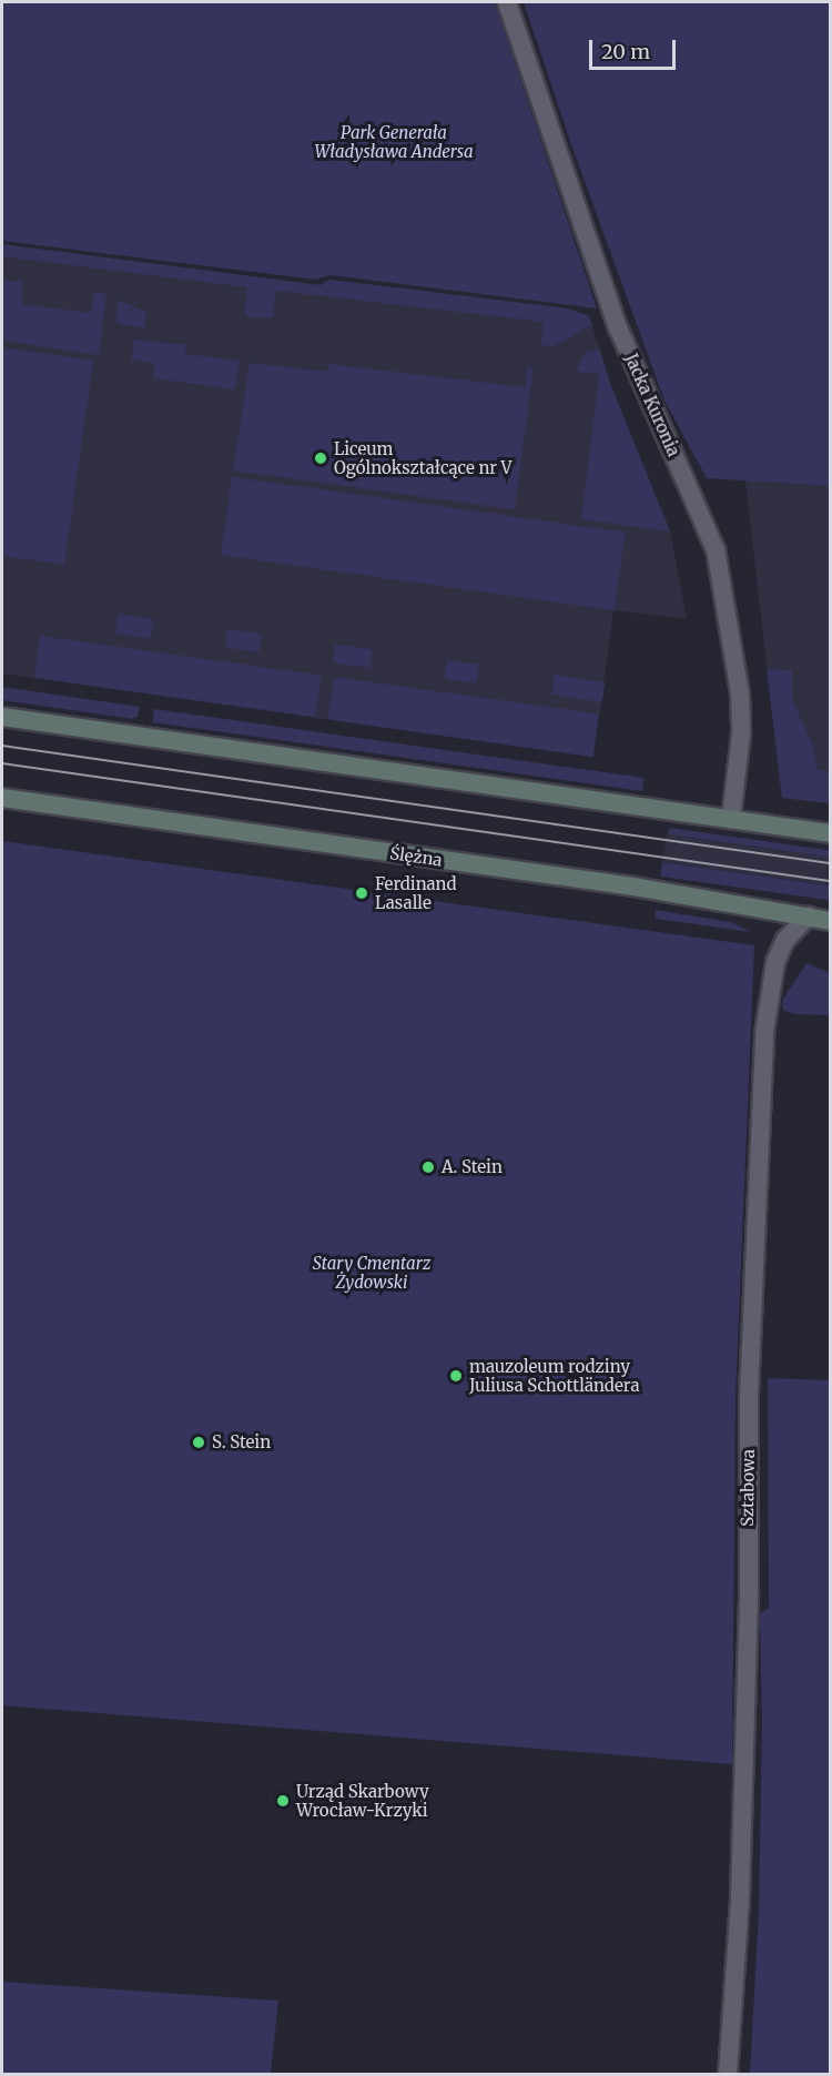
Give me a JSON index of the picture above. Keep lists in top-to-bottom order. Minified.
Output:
{"streets":{"main road":["Ślężna"],"street":["Jacka Kuronia","Sztabowa"]},"crossings":[["Ślężna","Sztabowa"]],"parks":["Park Generała Władysława Andersa","Stary Cmentarz Żydowski"],"places":["Liceum Ogólnokształcące nr V","Ferdinand Lasalle","A. Stein","mauzoleum rodziny Juliusa Schottländera","S. Stein","Urząd Skarbowy Wrocław-Krzyki"],"scale_bar":"20 m"}
